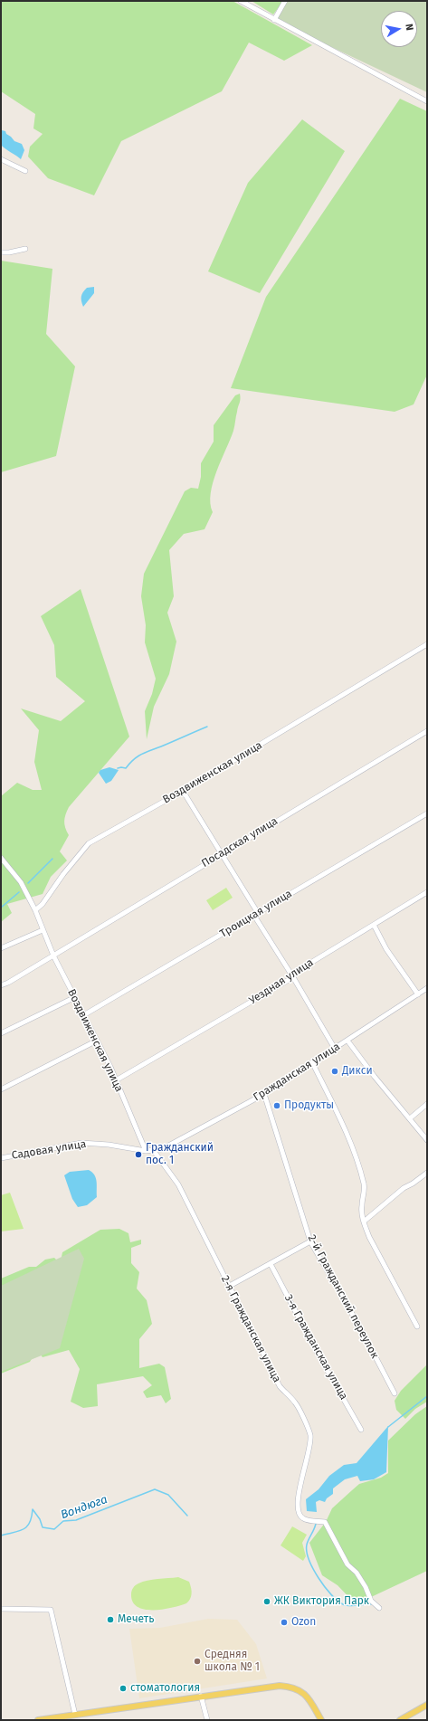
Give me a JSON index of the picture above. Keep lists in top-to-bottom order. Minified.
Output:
{"streets":{"street":["Воздвиженская улица","Посадская улица","Троицкая улица","Уездная улица","Гражданская улица","Садовая улица","2-й Гражданский переулок","2-я Гражданская улица","3-я Гражданская улица"]},"crossings":[["Воздвиженская улица","Посадская улица"],["Воздвиженская улица","Троицкая улица"],["Воздвиженская улица","Уездная улица"],["Воздвиженская улица","Садовая улица"],["Гражданская улица","Садовая улица"],["Гражданская улица","2-й Гражданский переулок"],["Садовая улица","2-я Гражданская улица"]],"water":["Вондюга"],"places":["Дикси","Продукты","Гражданский пос. 1","ЖК Виктория Парк","Мечеть","Ozon","Средняя школа № 1","стоматология"],"north":"right"}
